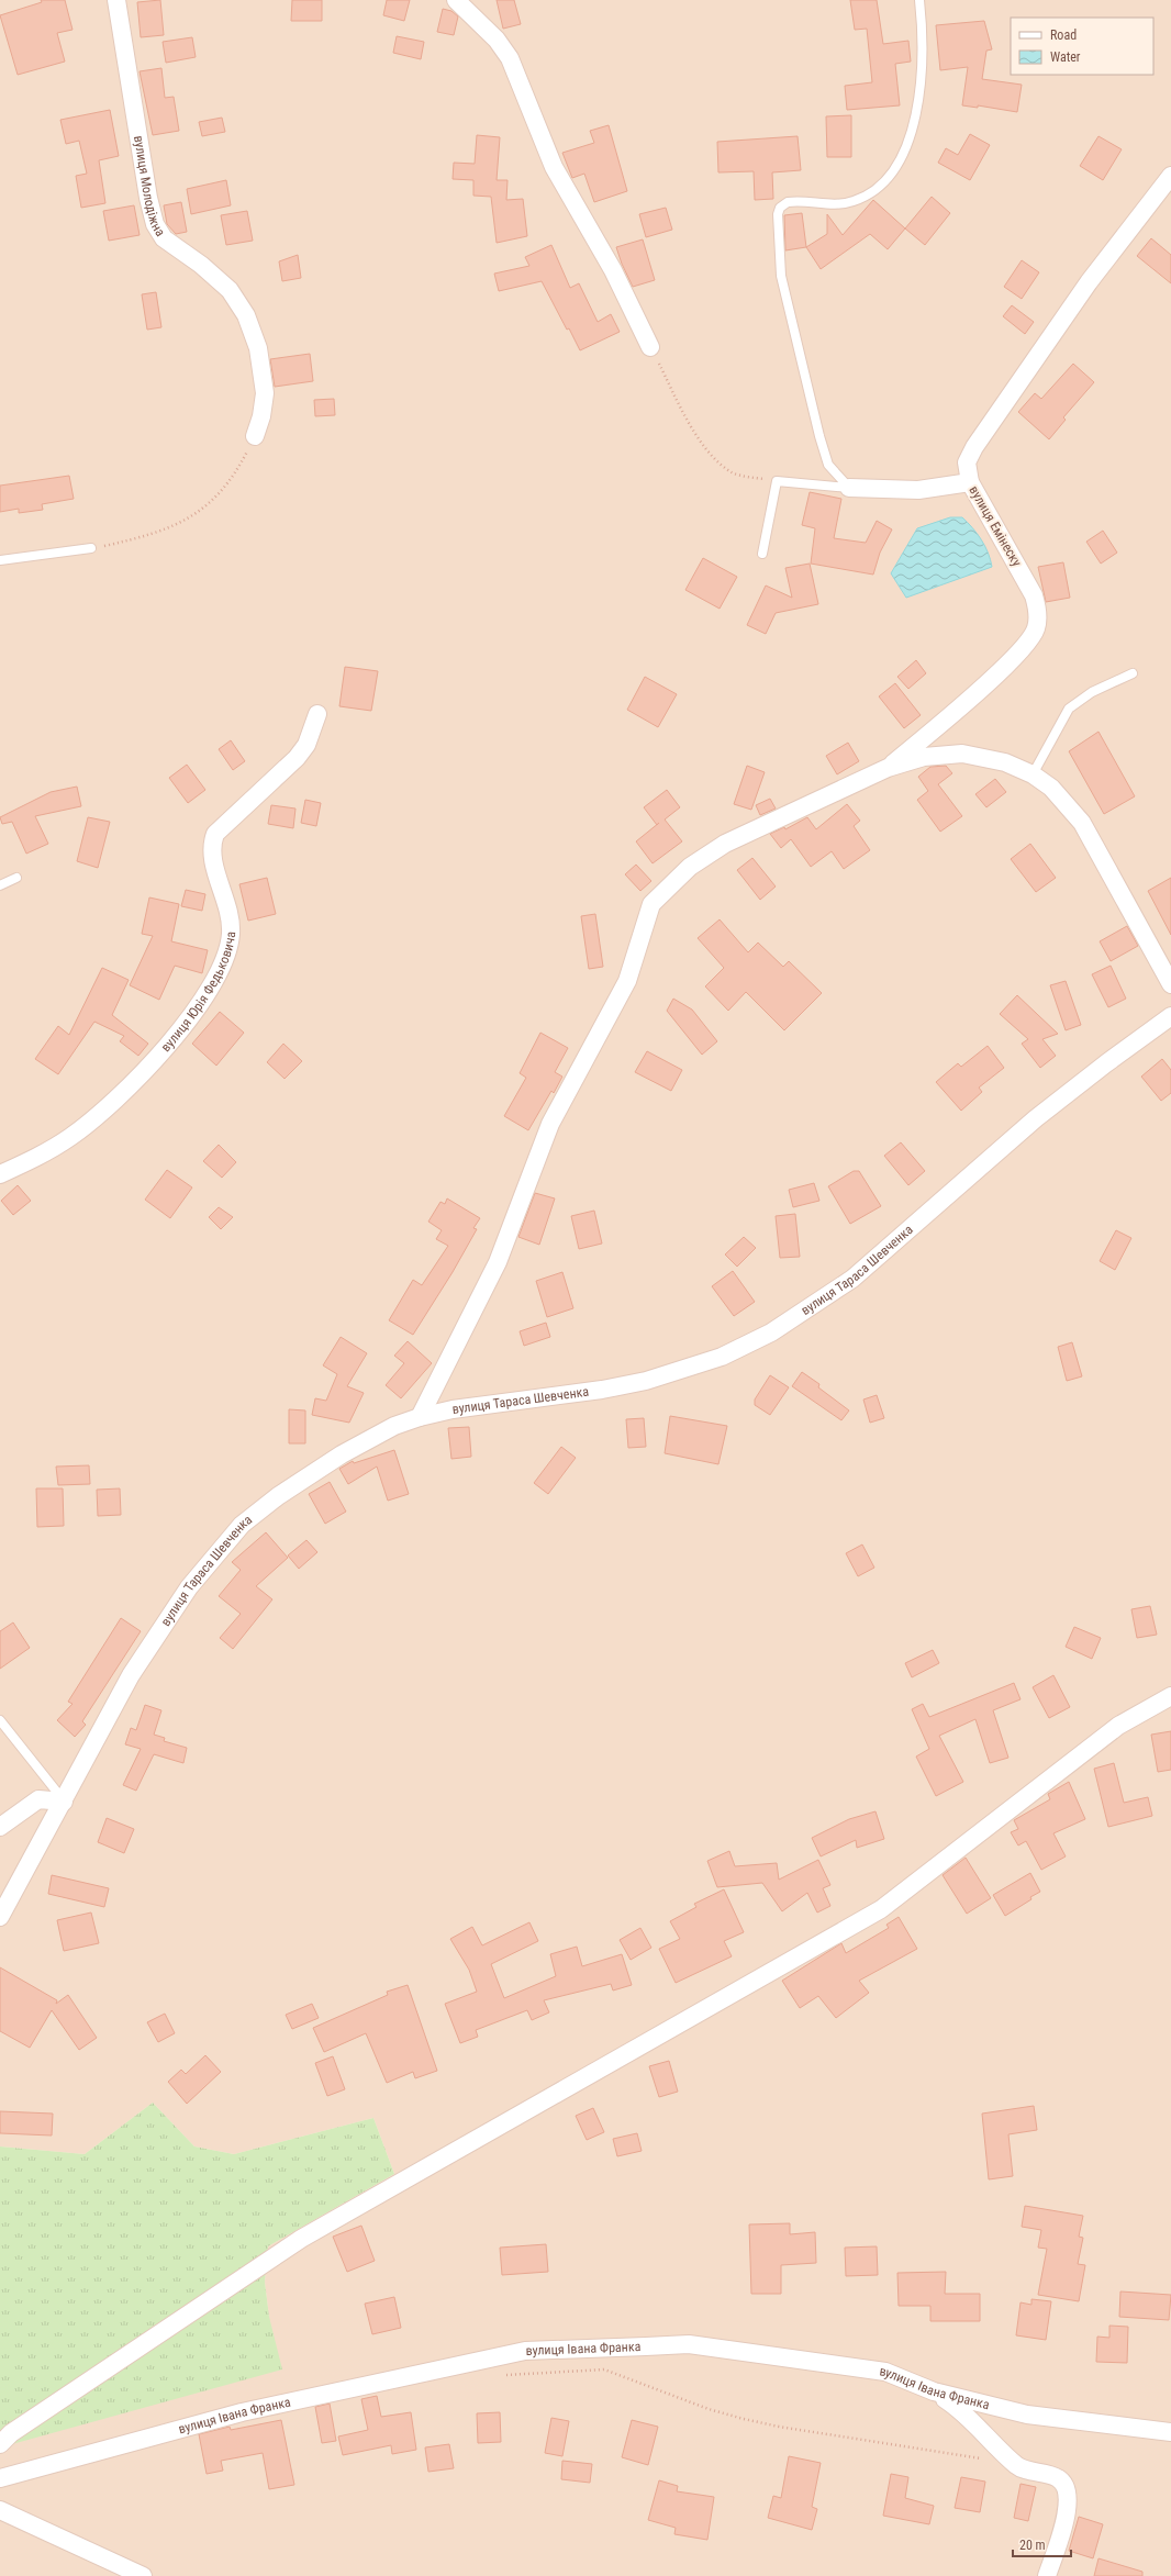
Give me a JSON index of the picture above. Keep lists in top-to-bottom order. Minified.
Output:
{"streets":{"street":["вулиця Молодіжна","вулиця Емінеску","вулиця Юрія Федьковича","вулиця Тараса Шевченка","вулиця Івана Франка"]},"legend":["Road","Water"],"scale_bar":"20 m"}
